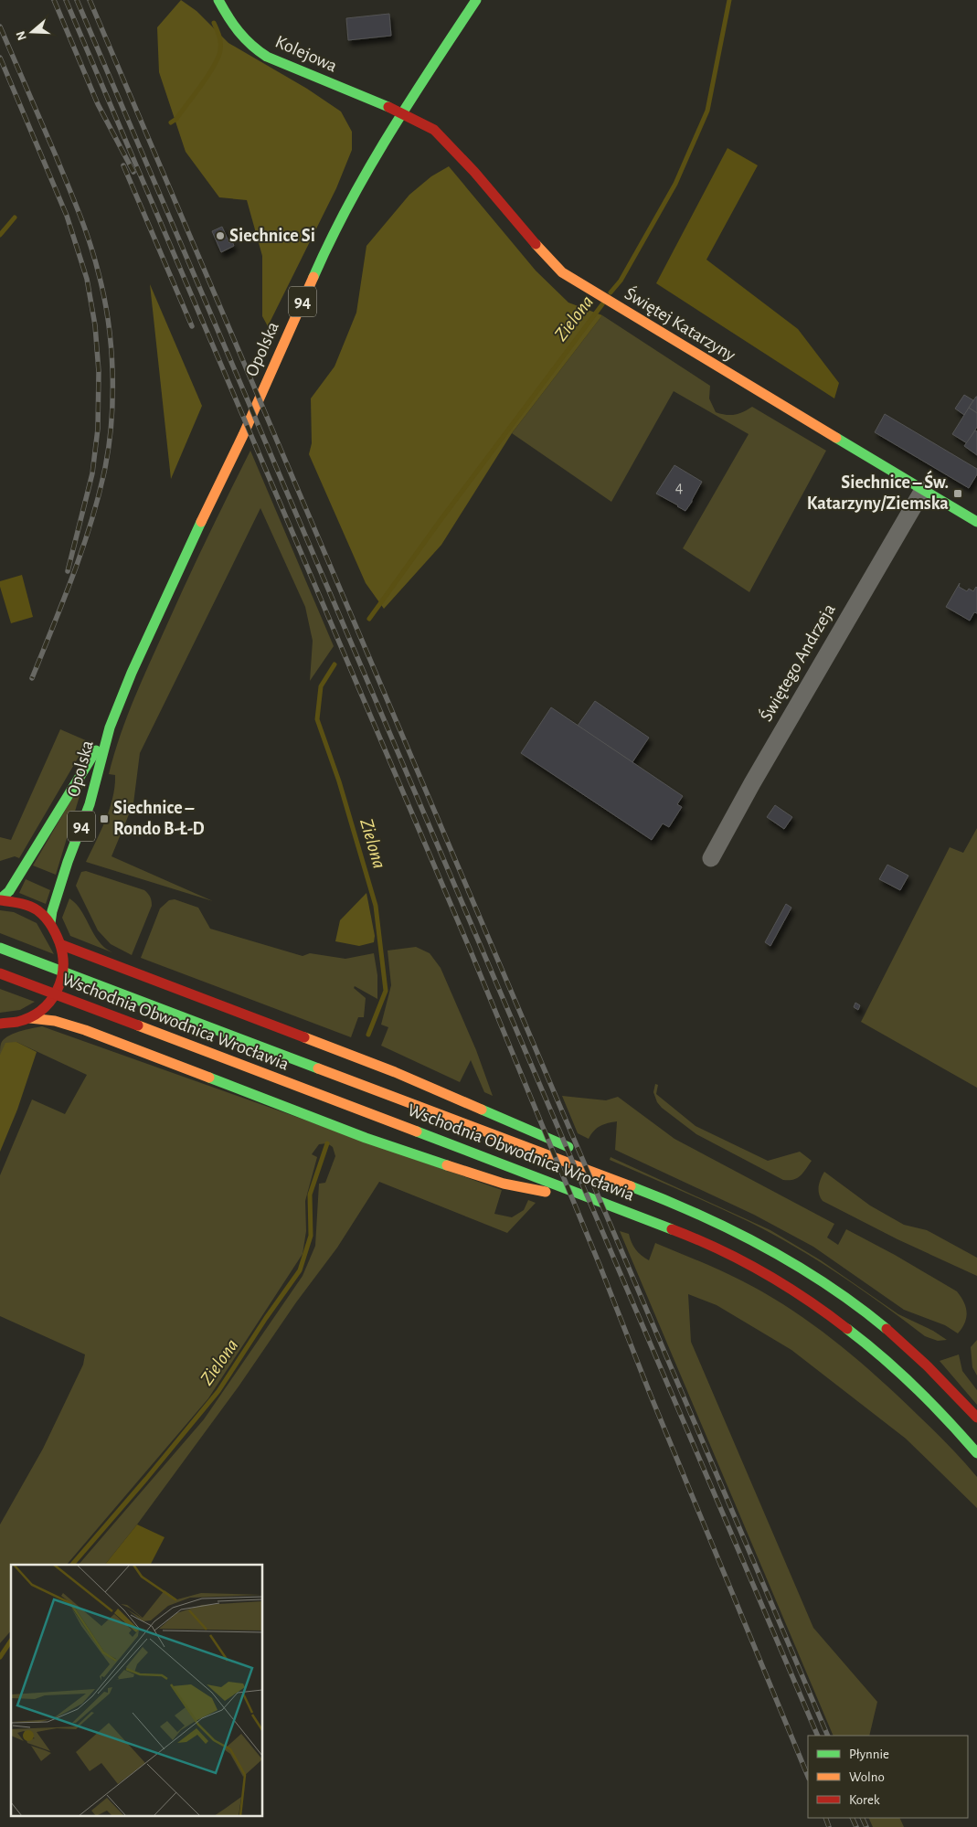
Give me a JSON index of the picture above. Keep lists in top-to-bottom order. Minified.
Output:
{"streets":{"main road":["Kolejowa","94","Świętej Katarzyny","Opolska","Wschodnia Obwodnica Wrocławia"],"street":["Świętego Andrzeja"]},"crossings":[["Kolejowa","Świętej Katarzyny"],["Kolejowa","Opolska"],["94","Opolska"],["Świętej Katarzyny","Opolska"],["Świętej Katarzyny","Świętego Andrzeja"]],"water":["Zielona"],"places":{"other":["Siechnice Si"],"transit":["Siechnice – Św. Katarzyny/Ziemska","Siechnice – Rondo B-Ł-D"]},"house_numbers":["4"],"legend":["Płynnie","Wolno","Korek"],"north":"left"}
